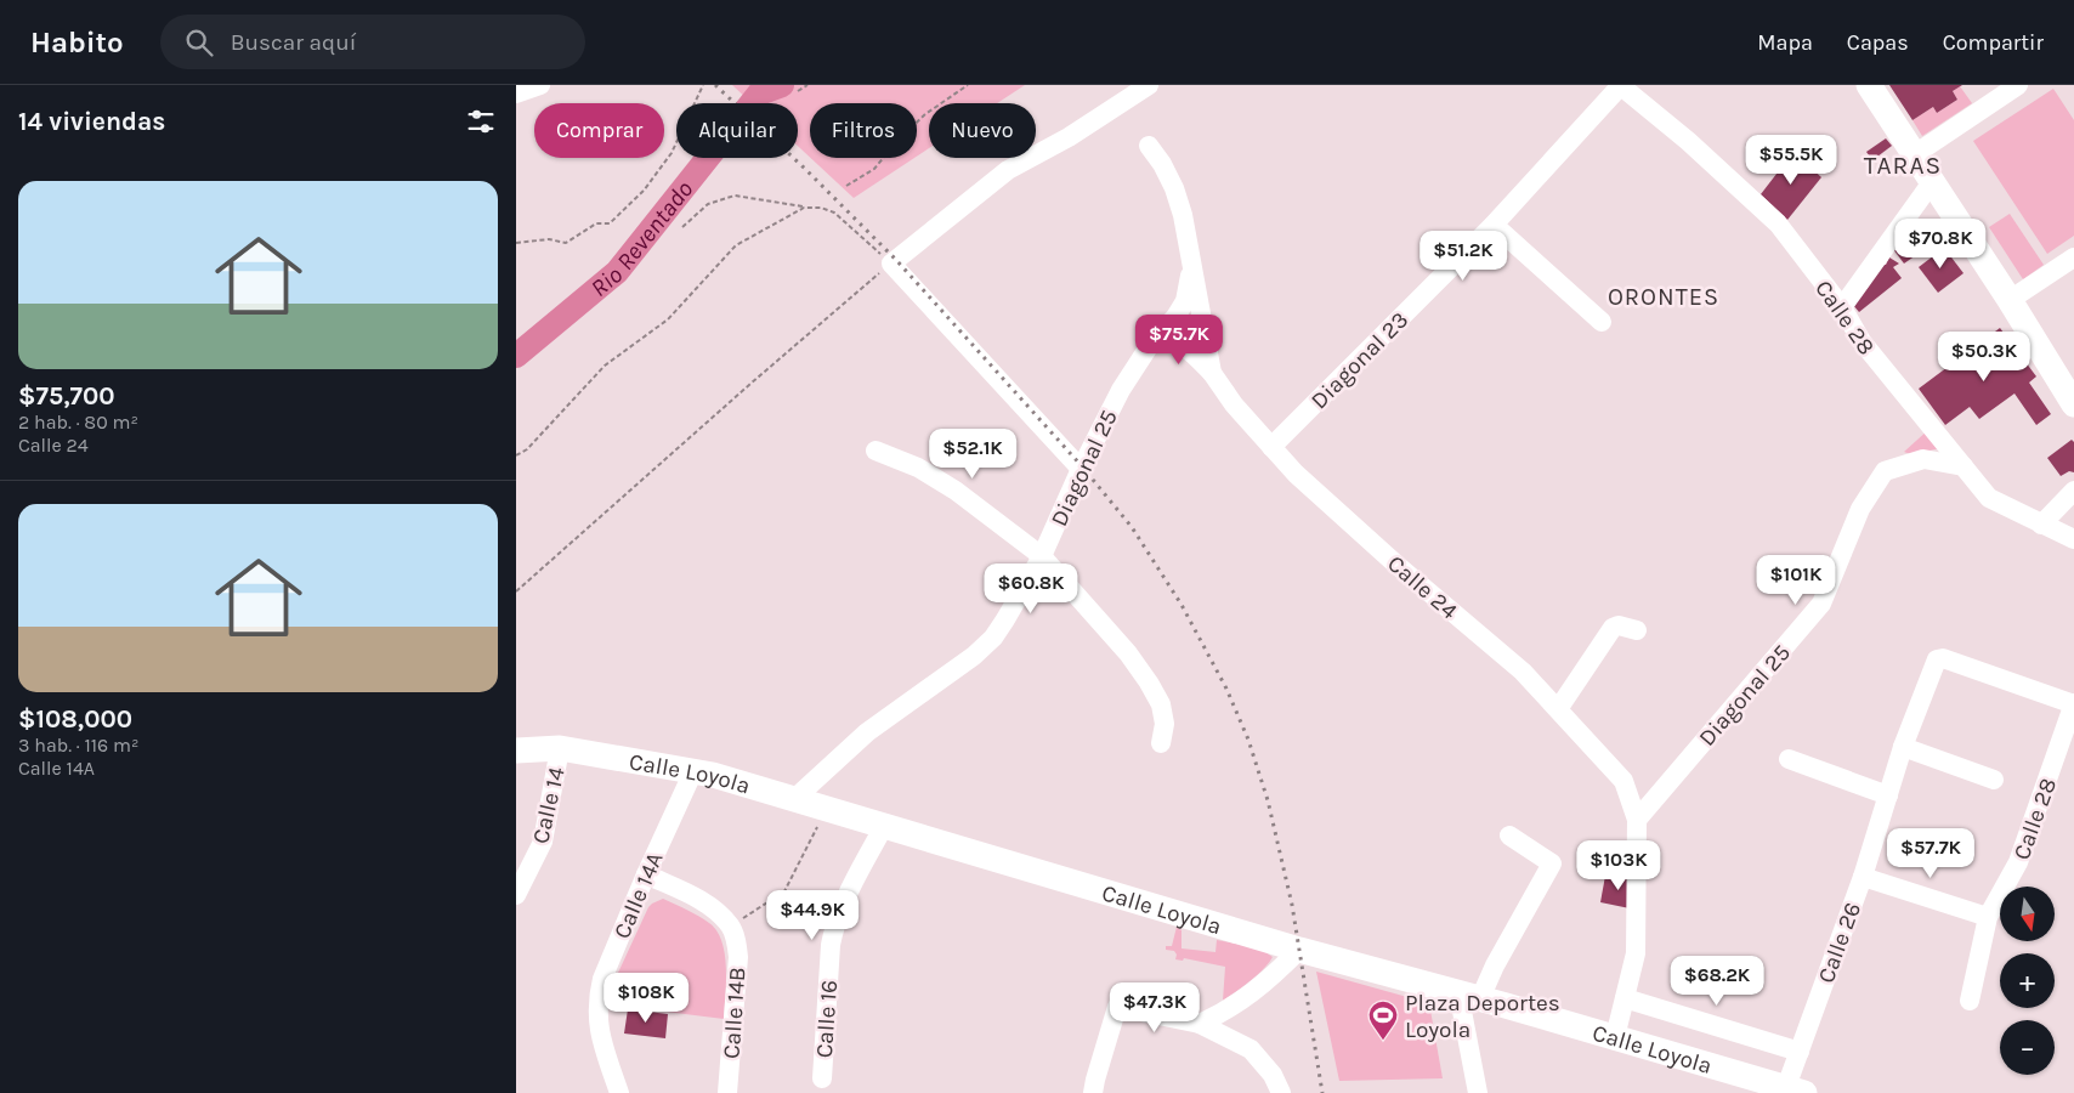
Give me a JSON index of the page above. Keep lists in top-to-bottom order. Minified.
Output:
{"streets":{"main road":["Calle Loyola"],"street":["Calle 28","Diagonal 23","Diagonal 25","Calle 24","Calle 14","Calle 14A","Calle 26","Calle 14B","Calle 16"]},"crossings":[["Calle 28","Diagonal 23"],["Calle 28","Diagonal 25"],["Calle 28","Calle 26"],["Diagonal 23","Calle 24"],["Diagonal 25","Calle 24"],["Diagonal 25","Calle Loyola"],["Calle 24","Calle Loyola"],["Calle Loyola","Calle 14"],["Calle Loyola","Calle 14A"],["Calle Loyola","Calle 26"],["Calle Loyola","Calle 16"]],"districts":["TARAS","ORONTES"],"water":["Rio Reventado"],"places":{"sports":["Plaza Deportes Loyola"]},"north":"bottom","page":{"header":"Habito","search":"Buscar aquí","nav":["Mapa","Capas","Compartir"],"heading":"14 viviendas","chip":["Comprar","Alquilar","Filtros","Nuevo"],"price":["$55.5K","$70.8K","$51.2K","$75.7K","$50.3K","$52.1K","$101K","$60.8K","$57.7K","$103K","$44.9K","$68.2K","$108K","$47.3K"],"list":[{"name":"$75,700","note":"2 hab. · 80 m² · Calle 24"},{"name":"$108,000","note":"3 hab. · 116 m² · Calle 14A"}],"map_buttons":["+","−"]}}
